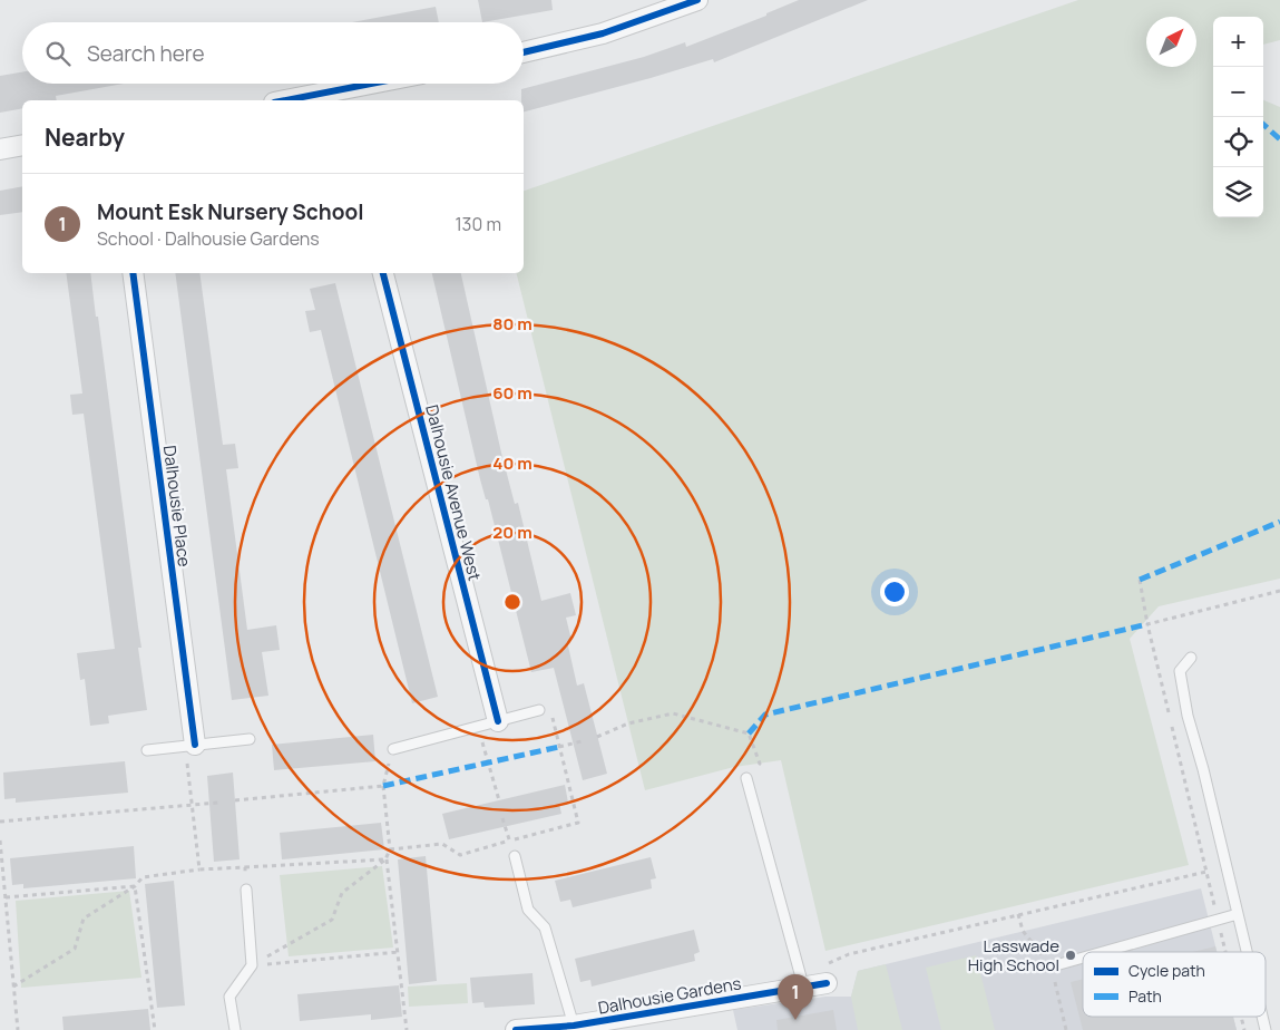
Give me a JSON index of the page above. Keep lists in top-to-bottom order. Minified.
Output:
{"streets":{"street":["Dalhousie Avenue West","Dalhousie Place","Dalhousie Gardens"]},"places":["Lasswade High School"],"legend":["Cycle path","Path"],"north":"top right","page":{"map_buttons":["+","−"],"search":"Search here","heading":"Nearby","list":[{"mark":"1","name":"Mount Esk Nursery School","note":"School · Dalhousie Gardens","value":"130 m"}],"pins":"1"},"rings":["80 m","60 m","40 m","20 m"]}
